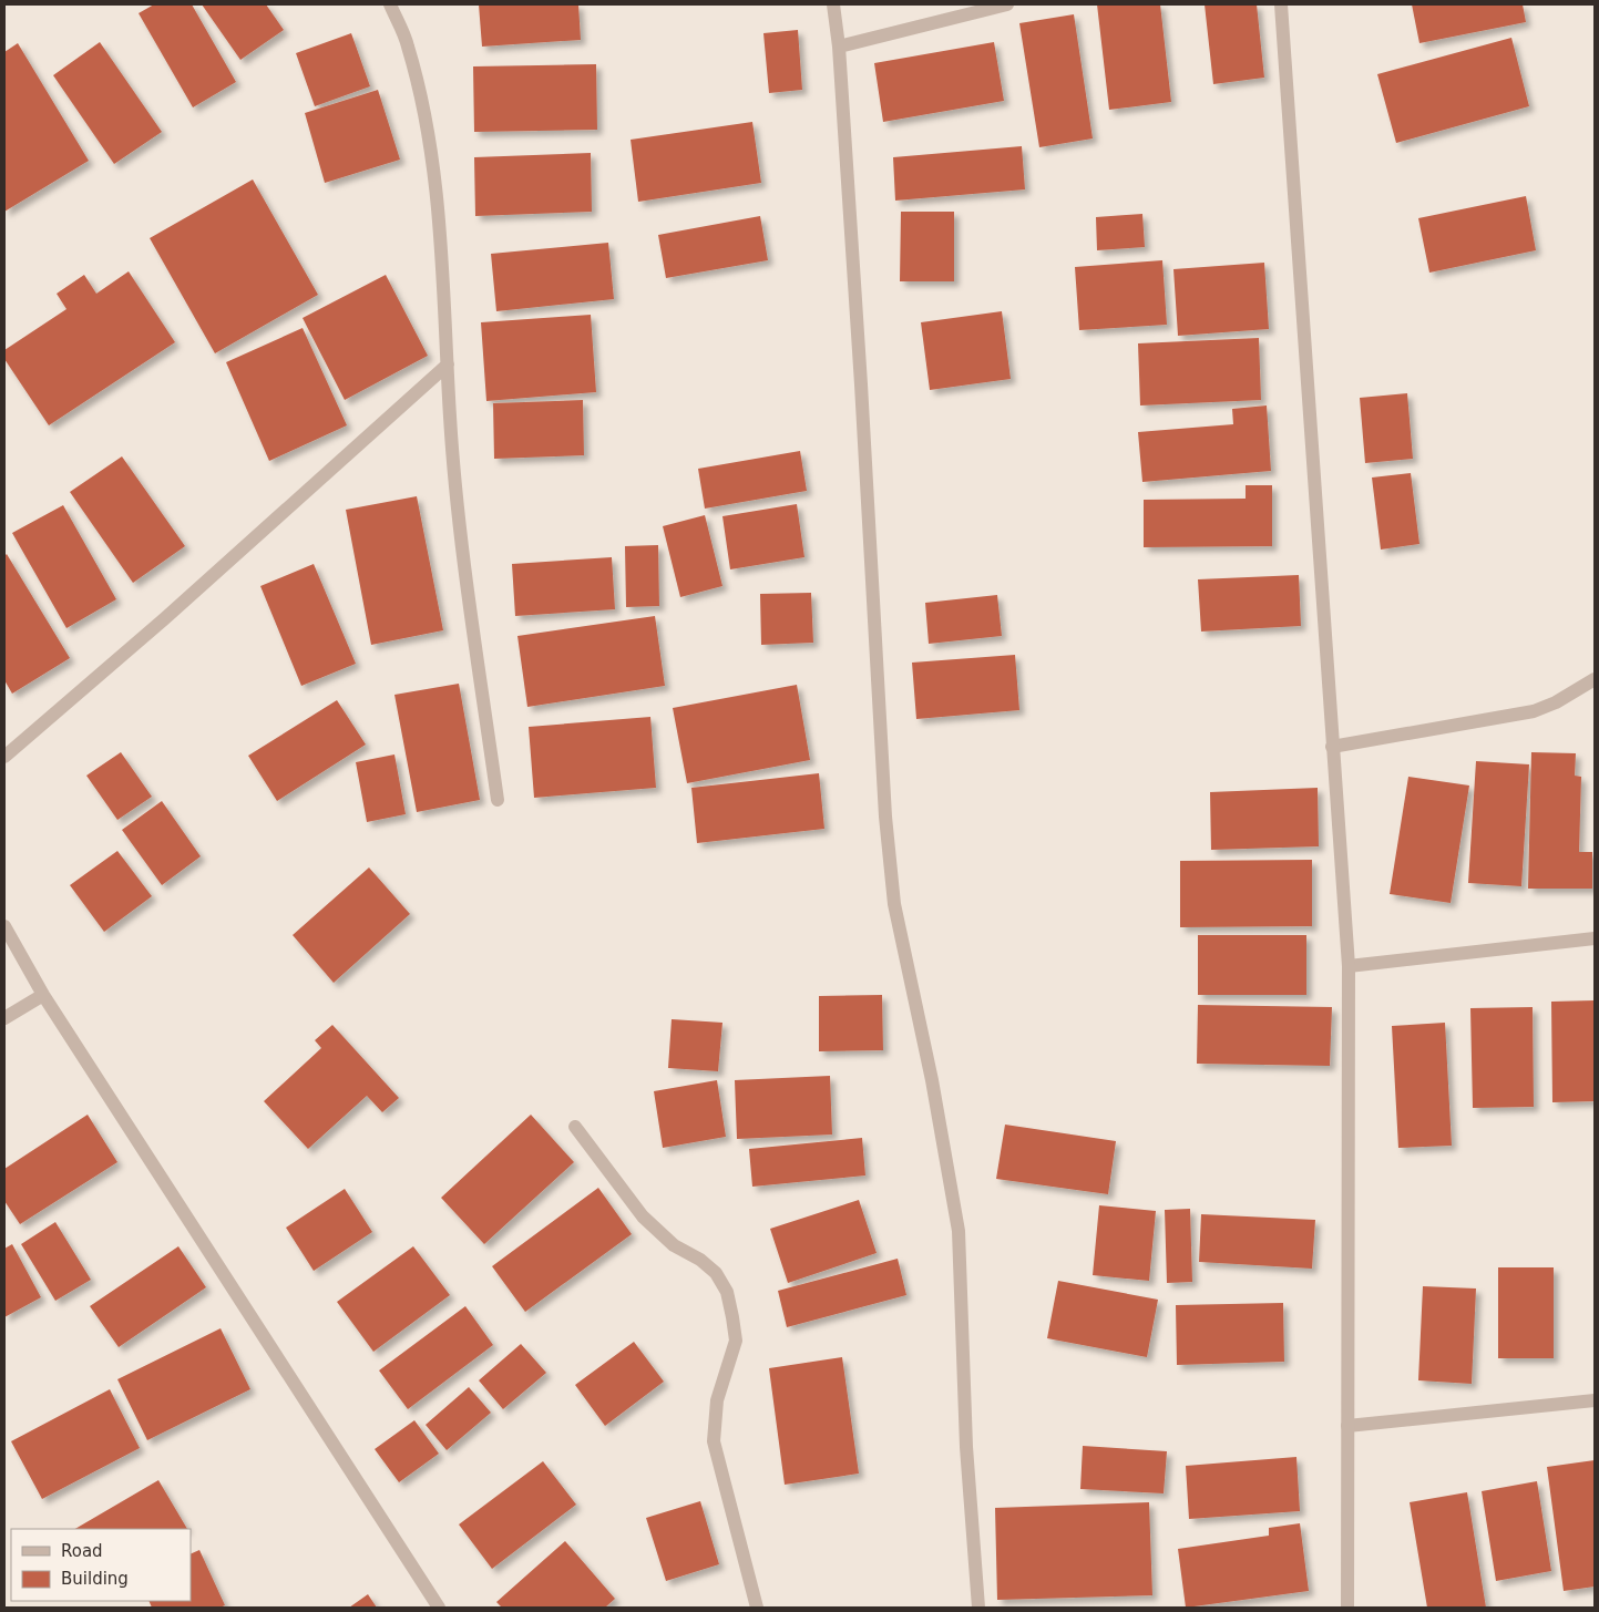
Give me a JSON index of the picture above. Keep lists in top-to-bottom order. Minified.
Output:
{"legend":["Road","Building"]}
